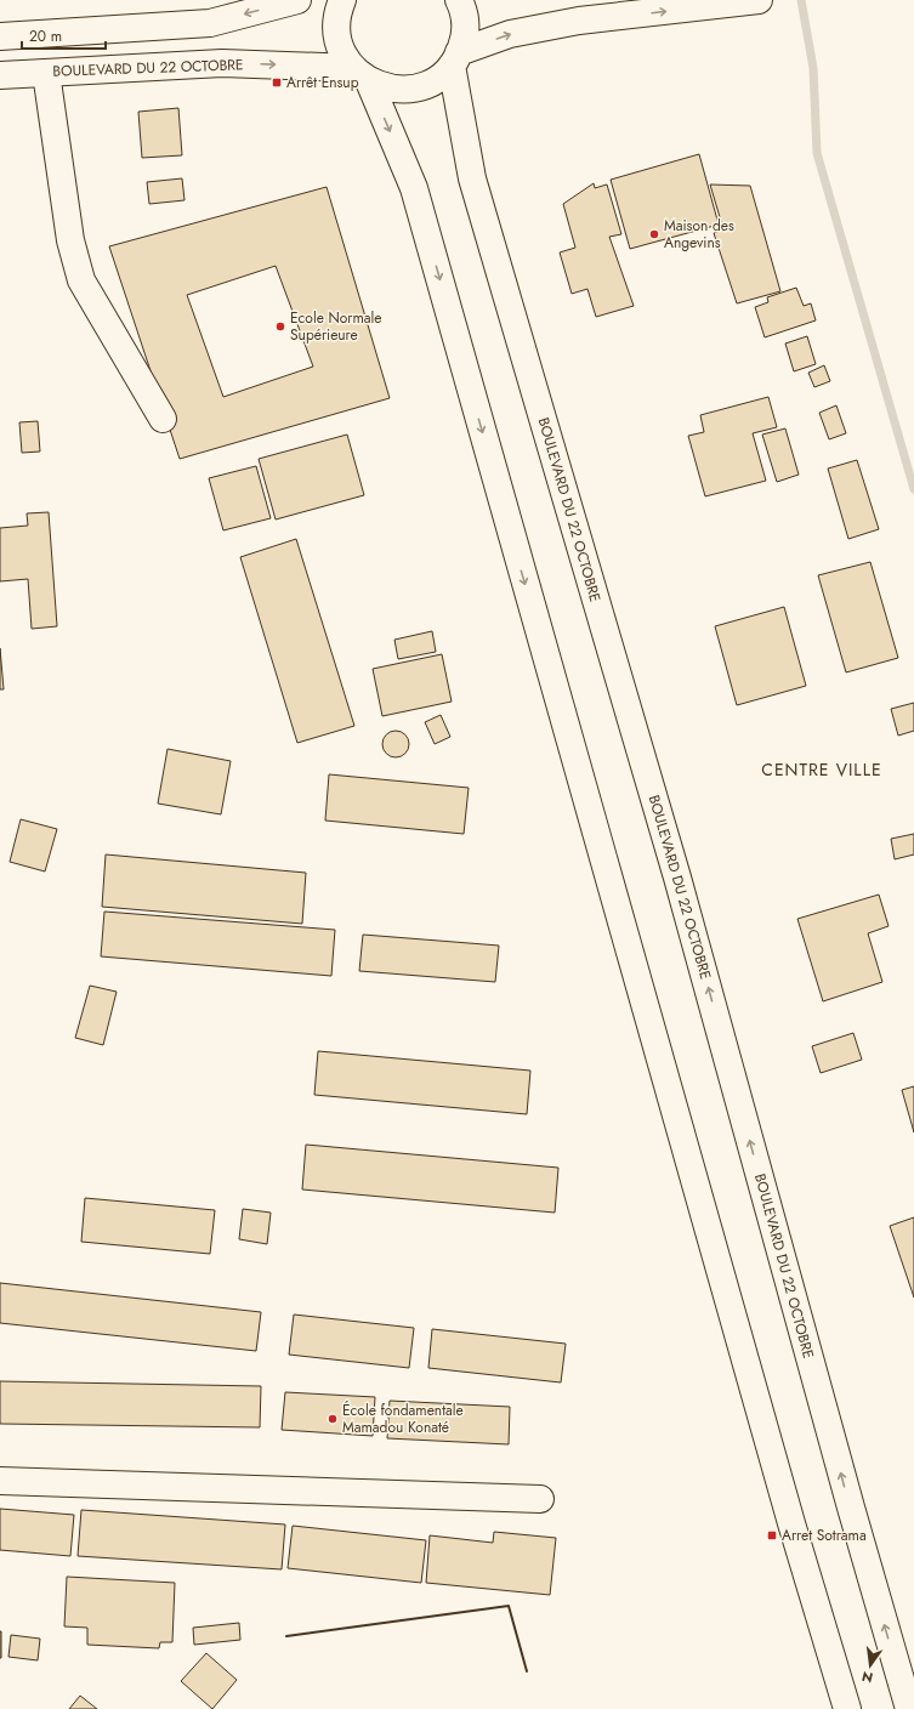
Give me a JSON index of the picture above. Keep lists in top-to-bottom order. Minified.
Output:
{"streets":{"main road":["BOULEVARD DU 22 OCTOBRE"]},"districts":["CENTRE VILLE"],"places":{"transit":["Arrêt Ensup","Arret Sotrama"],"other":["Maison des Angevins","Ecole Normale Supérieure","École fondamentale Mamadou Konaté"]},"scale_bar":"20 m","north":"bottom"}
